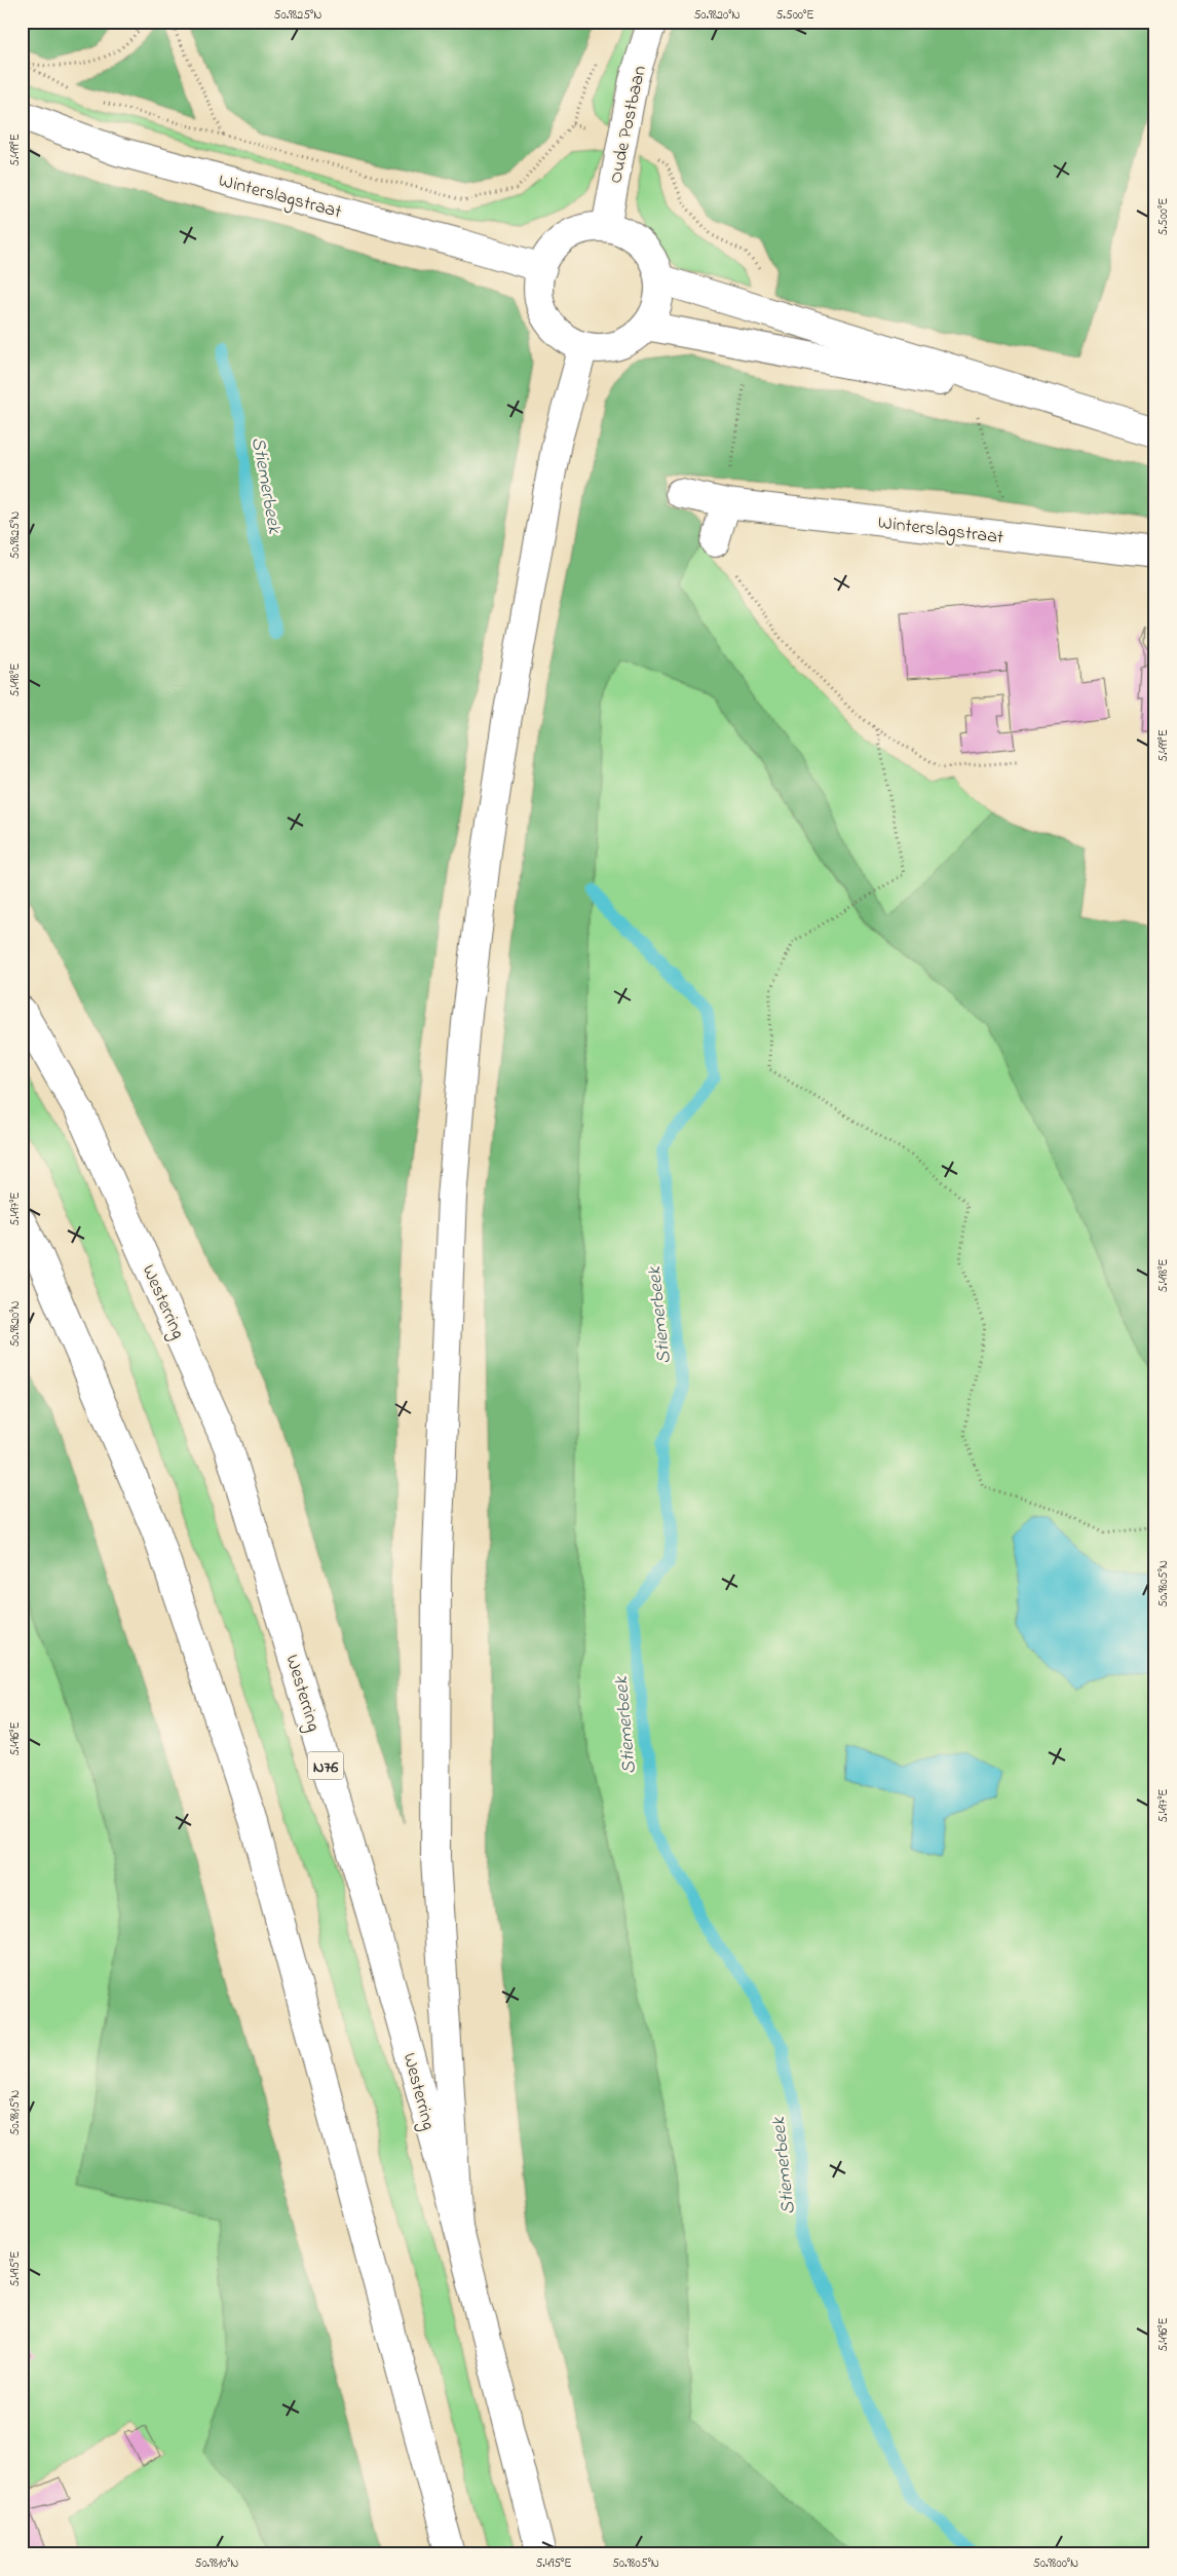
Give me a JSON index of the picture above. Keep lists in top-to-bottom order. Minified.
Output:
{"streets":{"main road":["Oude Postbaan","Winterslagstraat","Westerring","N76"]},"crossings":[["Oude Postbaan","Winterslagstraat"]],"water":["Stiemerbeek"],"coordinates":["50.9825°N","50.9820°N","5.500°E","5.499°E","5.498°E","5.497°E","50.9805°N","5.496°E","50.9815°N","5.495°E","50.9810°N","50.9800°N"]}
